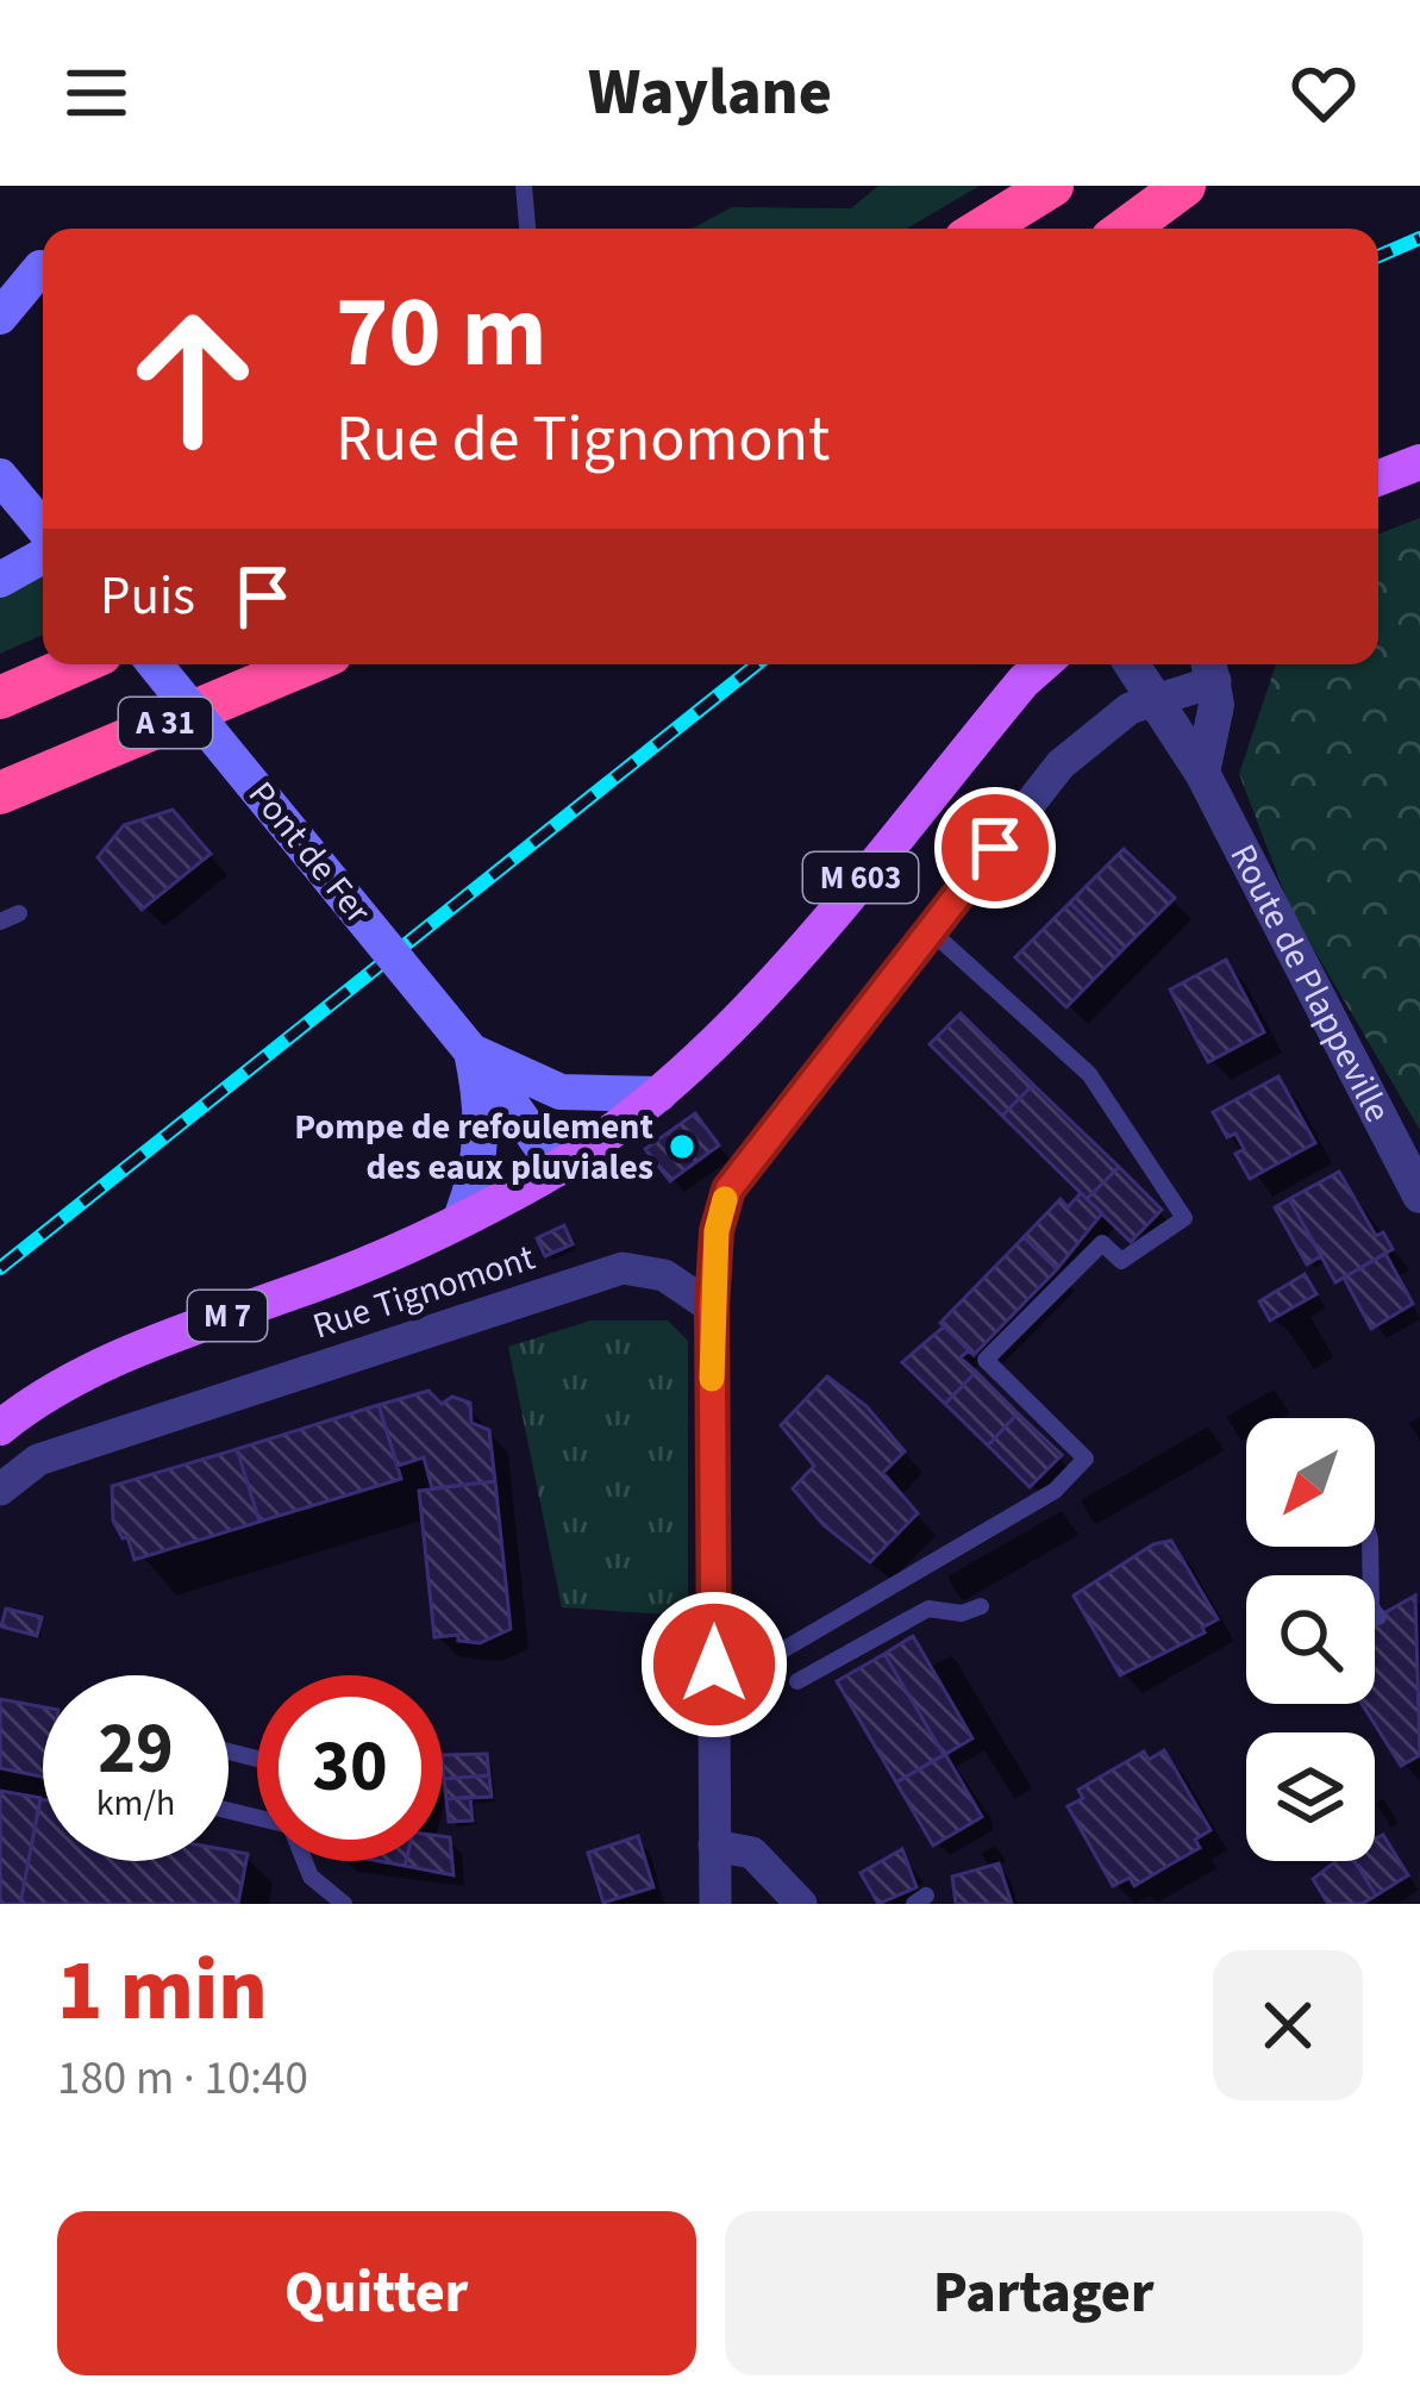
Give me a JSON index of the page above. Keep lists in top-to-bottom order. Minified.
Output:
{"streets":{"highway":["A 31"],"main road":["Pont de Fer","M 603","M 7"],"street":["Route de Plappeville","Rue Tignomont"]},"crossings":[["Pont de Fer","M 603"],["Pont de Fer","M 7"],["M 603","M 7"]],"places":["Pompe de refoulement des eaux pluviales"],"north":"bottom left","page":{"header":"Waylane","turn":["70 m","Rue de Tignomont"],"then":"Puis","speed":"29 km/h","limit":"30","heading":["1 min","180 m · 10:40"],"buttons":["Quitter","Partager"]}}
